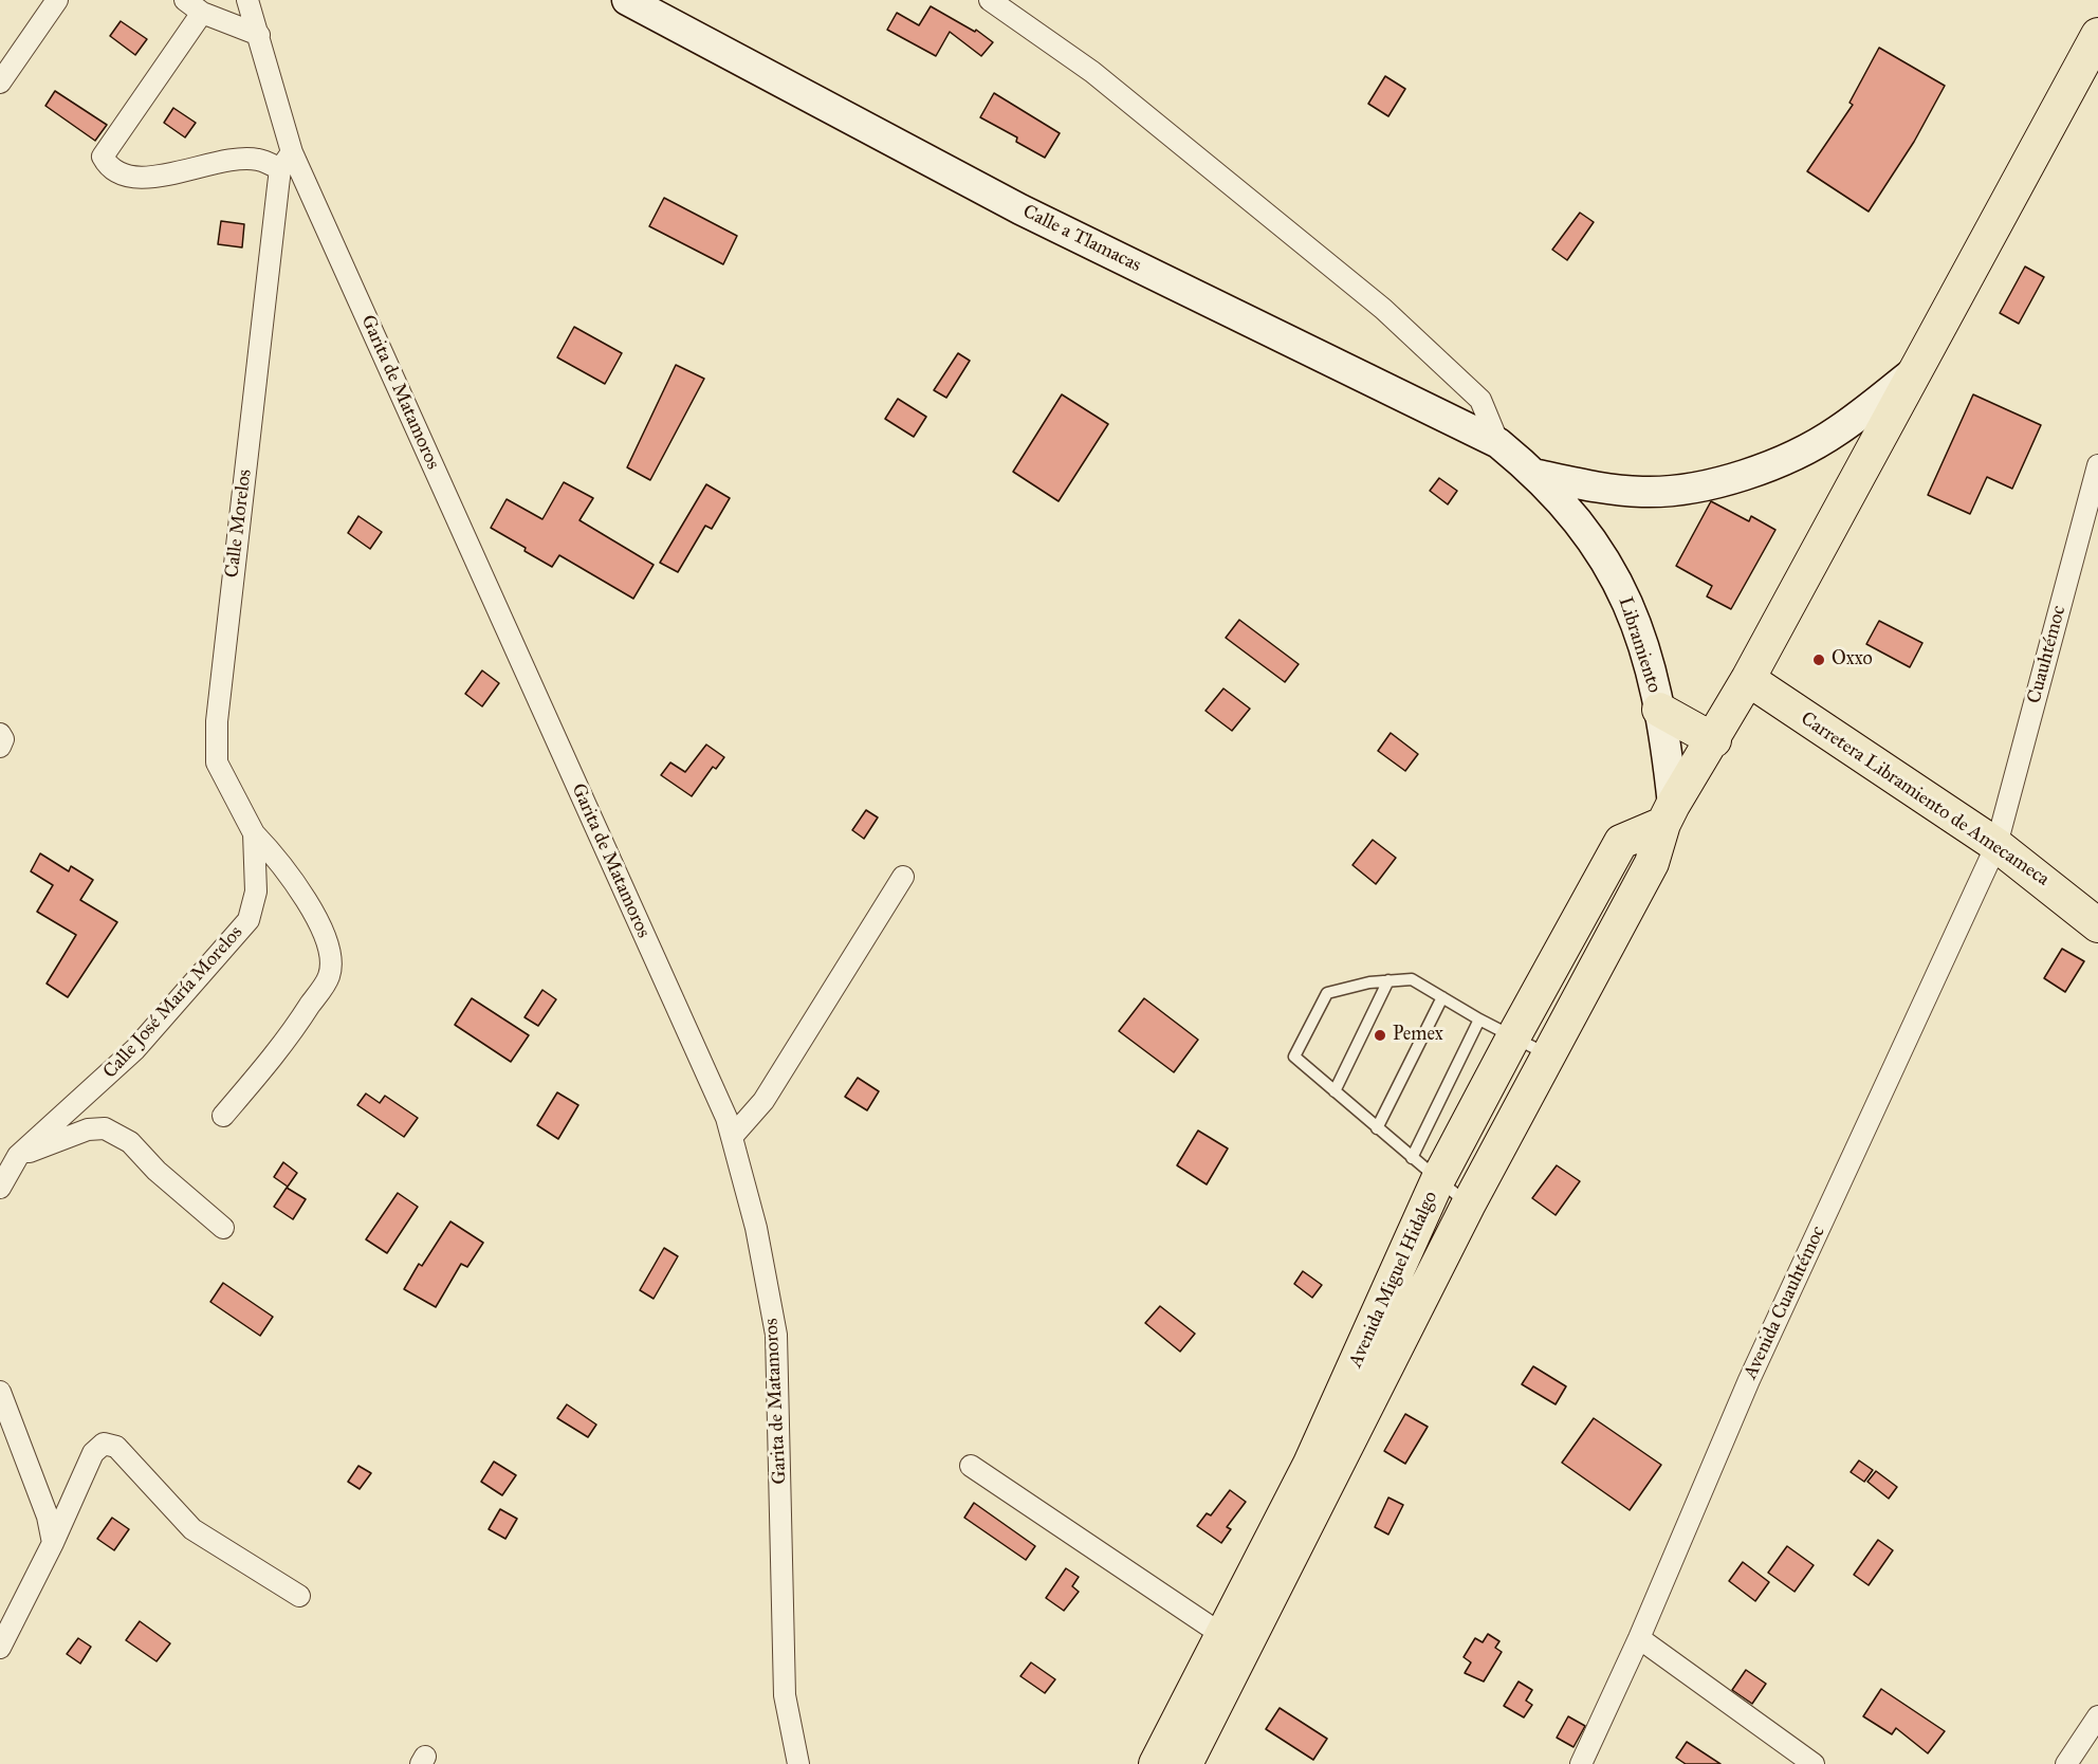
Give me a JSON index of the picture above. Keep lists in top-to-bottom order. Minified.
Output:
{"streets":{"main road":["Calle a Tlamacas","Libramiento","Carretera Libramiento de Amecameca","Avenida Miguel Hidalgo"],"street":["Garita de Matamoros","Calle Morelos","Cuauhtémoc","Calle José María Morelos","Avenida Cuauhtémoc"]},"crossings":[["Calle a Tlamacas","Libramiento"],["Garita de Matamoros","Calle Morelos"],["Calle Morelos","Calle José María Morelos"],["Libramiento","Avenida Miguel Hidalgo"],["Cuauhtémoc","Carretera Libramiento de Amecameca"],["Cuauhtémoc","Avenida Cuauhtémoc"],["Carretera Libramiento de Amecameca","Avenida Miguel Hidalgo"],["Carretera Libramiento de Amecameca","Avenida Cuauhtémoc"]],"places":["Oxxo","Pemex"]}
